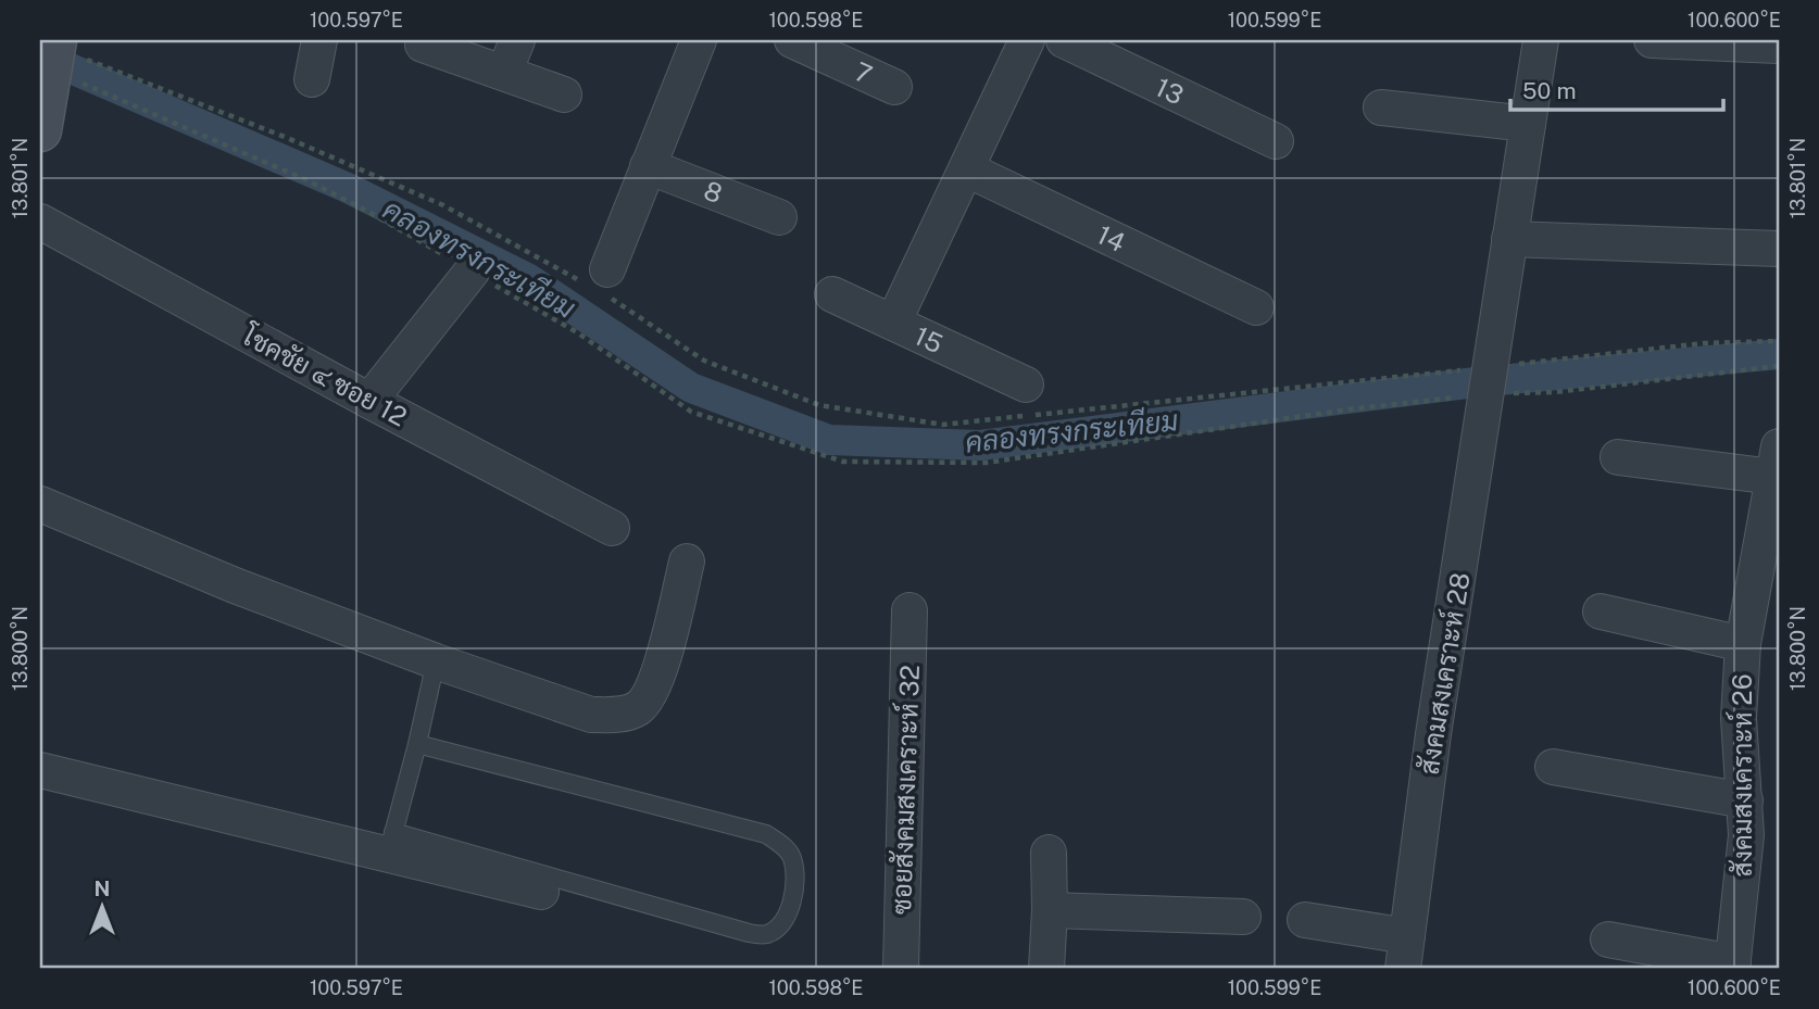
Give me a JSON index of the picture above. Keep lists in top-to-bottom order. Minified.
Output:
{"streets":{"street":["7","13","8","14","15","โชคชัย ๔ ซอย 12","สังคมสงเคราะห์ 28","สังคมสงเคราะห์ 26","ซอยสังคมสงเคราะห์ 32"]},"water":["คลองทรงกระเทียม"],"scale_bar":"50 m","north":"top","coordinates":["100.597°E","100.598°E","100.599°E","100.600°E","13.801°N","13.800°N"]}
